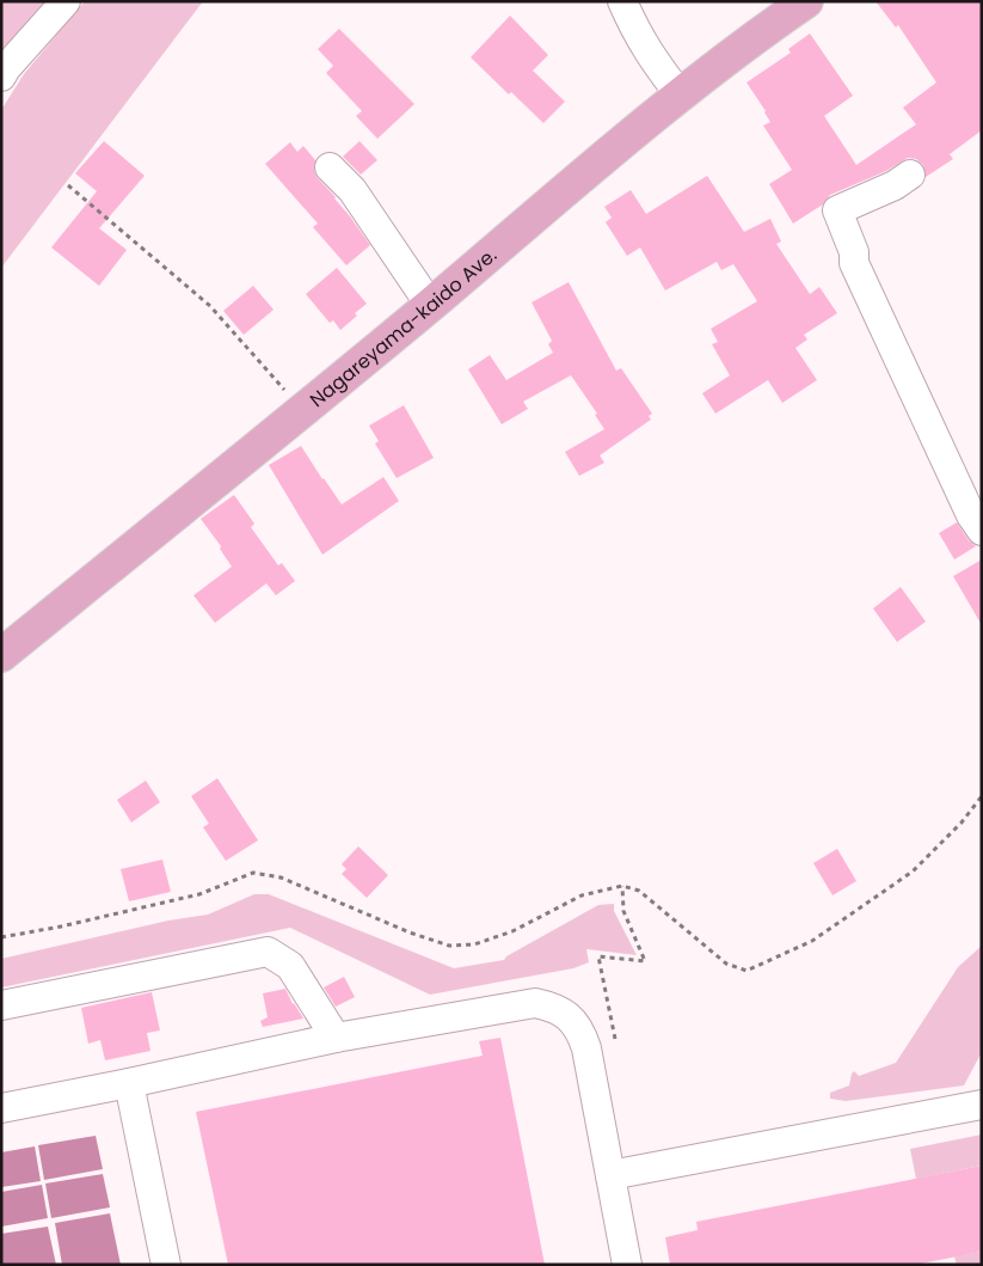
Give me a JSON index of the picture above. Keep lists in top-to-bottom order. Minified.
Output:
{"streets":{"main road":["Nagareyama-kaido Ave."]}}
